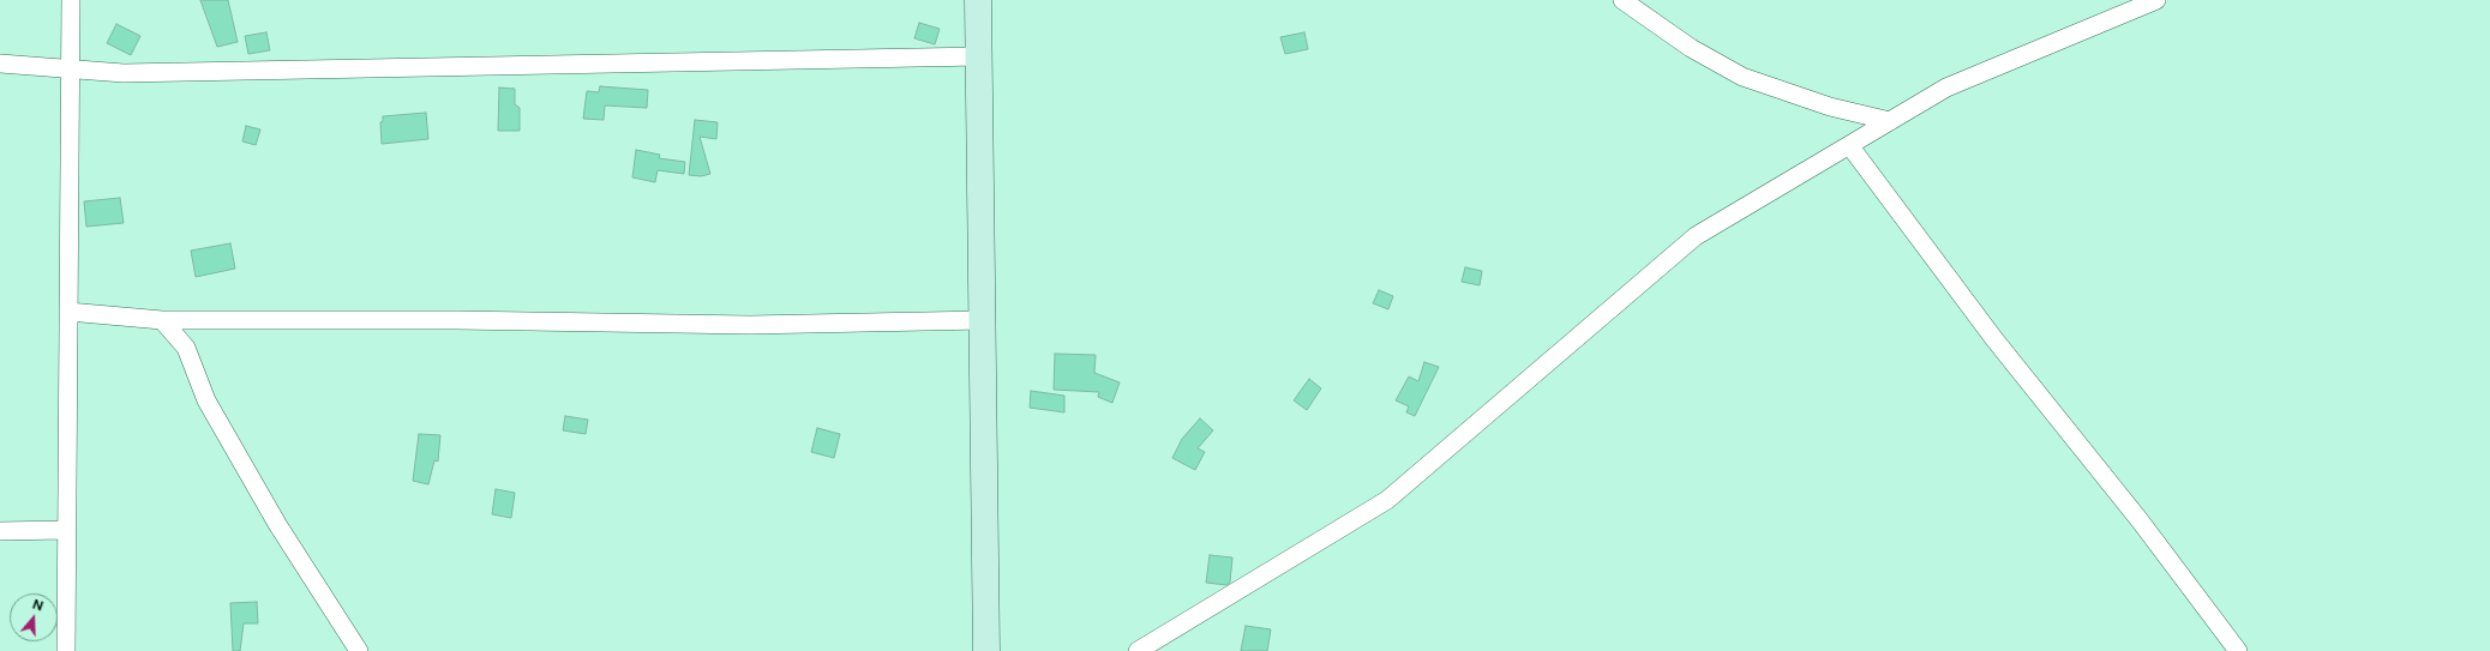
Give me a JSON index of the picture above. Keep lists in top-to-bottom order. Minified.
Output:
{"north":"top"}
